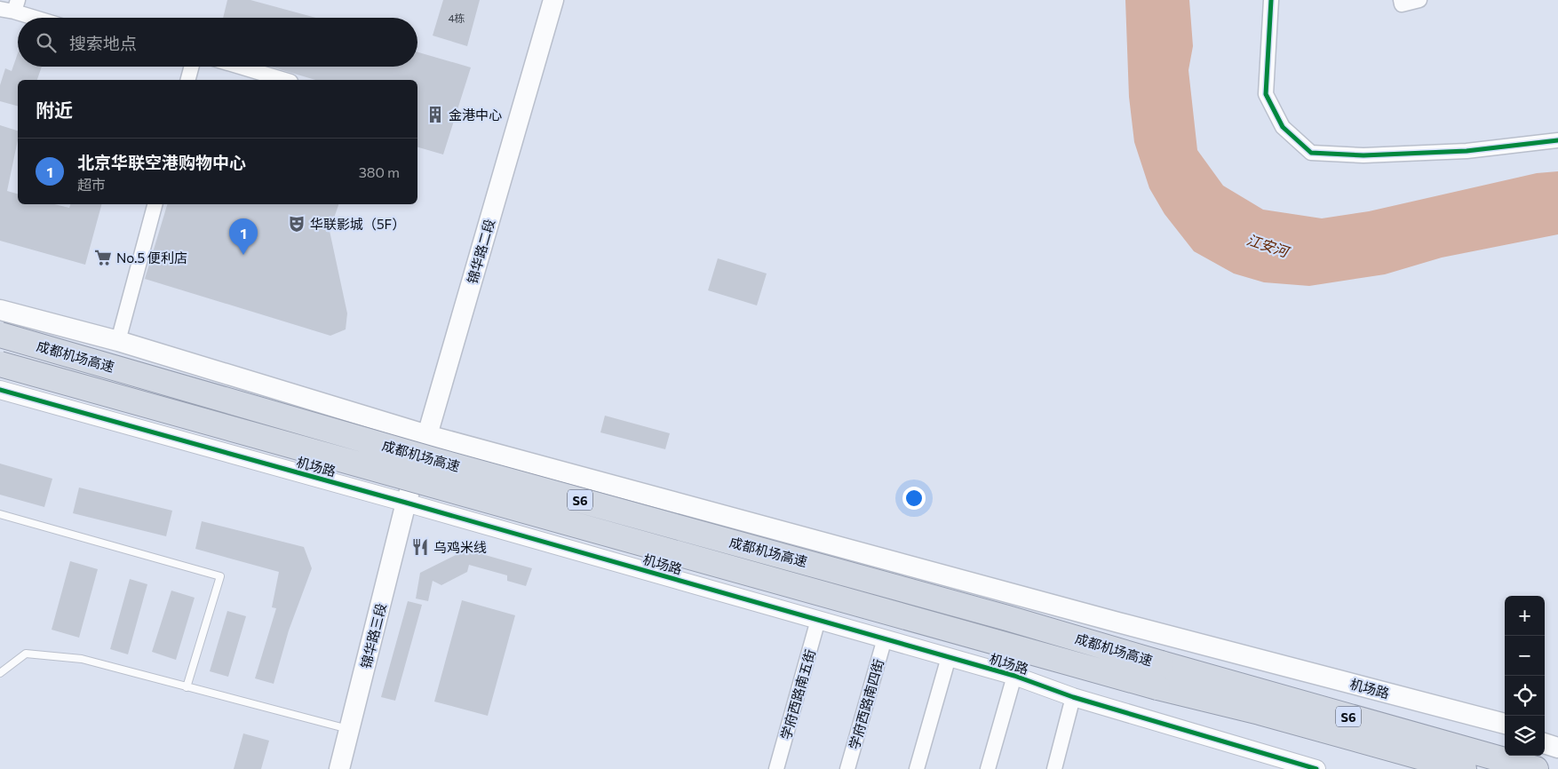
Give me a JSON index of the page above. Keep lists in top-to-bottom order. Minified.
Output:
{"streets":{"highway":["成都机场高速","S6"],"main road":["锦华路二段","机场路","锦华路三段"],"street":["学府西路南五街","学府西路南四街"]},"crossings":[["锦华路二段","机场路"],["锦华路二段","锦华路三段"],["机场路","锦华路三段"],["机场路","学府西路南五街"],["机场路","学府西路南四街"]],"water":["江安河"],"places":{"building":["金港中心"],"theatre":["华联影城（5F）"],"supermarket":["No.5 便利店"],"restaurant":["乌鸡米线"]},"house_numbers":["4栋"],"page":{"search":"搜索地点","heading":"附近","list":[{"mark":"1","name":"北京华联空港购物中心","note":"超市","value":"380 m"}],"pins":"1","map_buttons":["+","−"]}}
